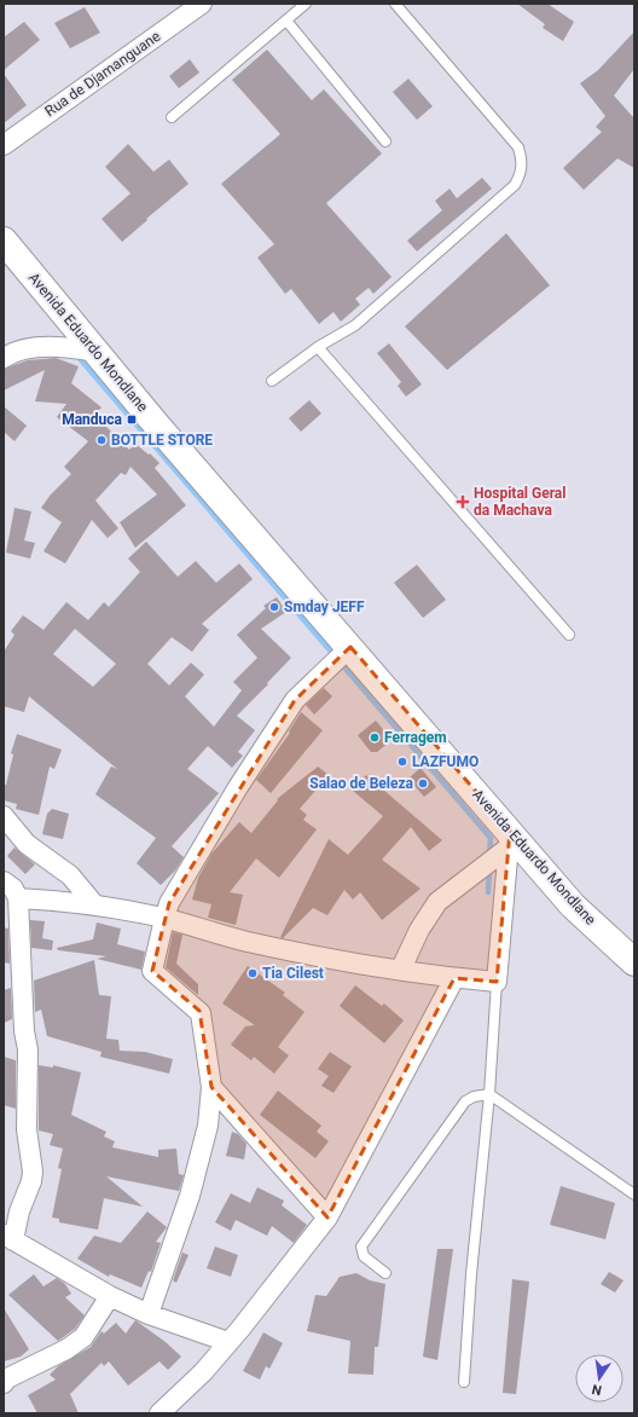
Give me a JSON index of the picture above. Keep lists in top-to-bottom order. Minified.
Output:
{"streets":{"main road":["Avenida Eduardo Mondlane"],"street":["Rua de Djamanguane"]},"places":{"transit":["Manduca"],"other":["BOTTLE STORE","Smday JEFF","Ferragem","LAZFUMO","Salao de Beleza","Tia Cilest"],"health":["Hospital Geral da Machava"]},"north":"bottom"}
